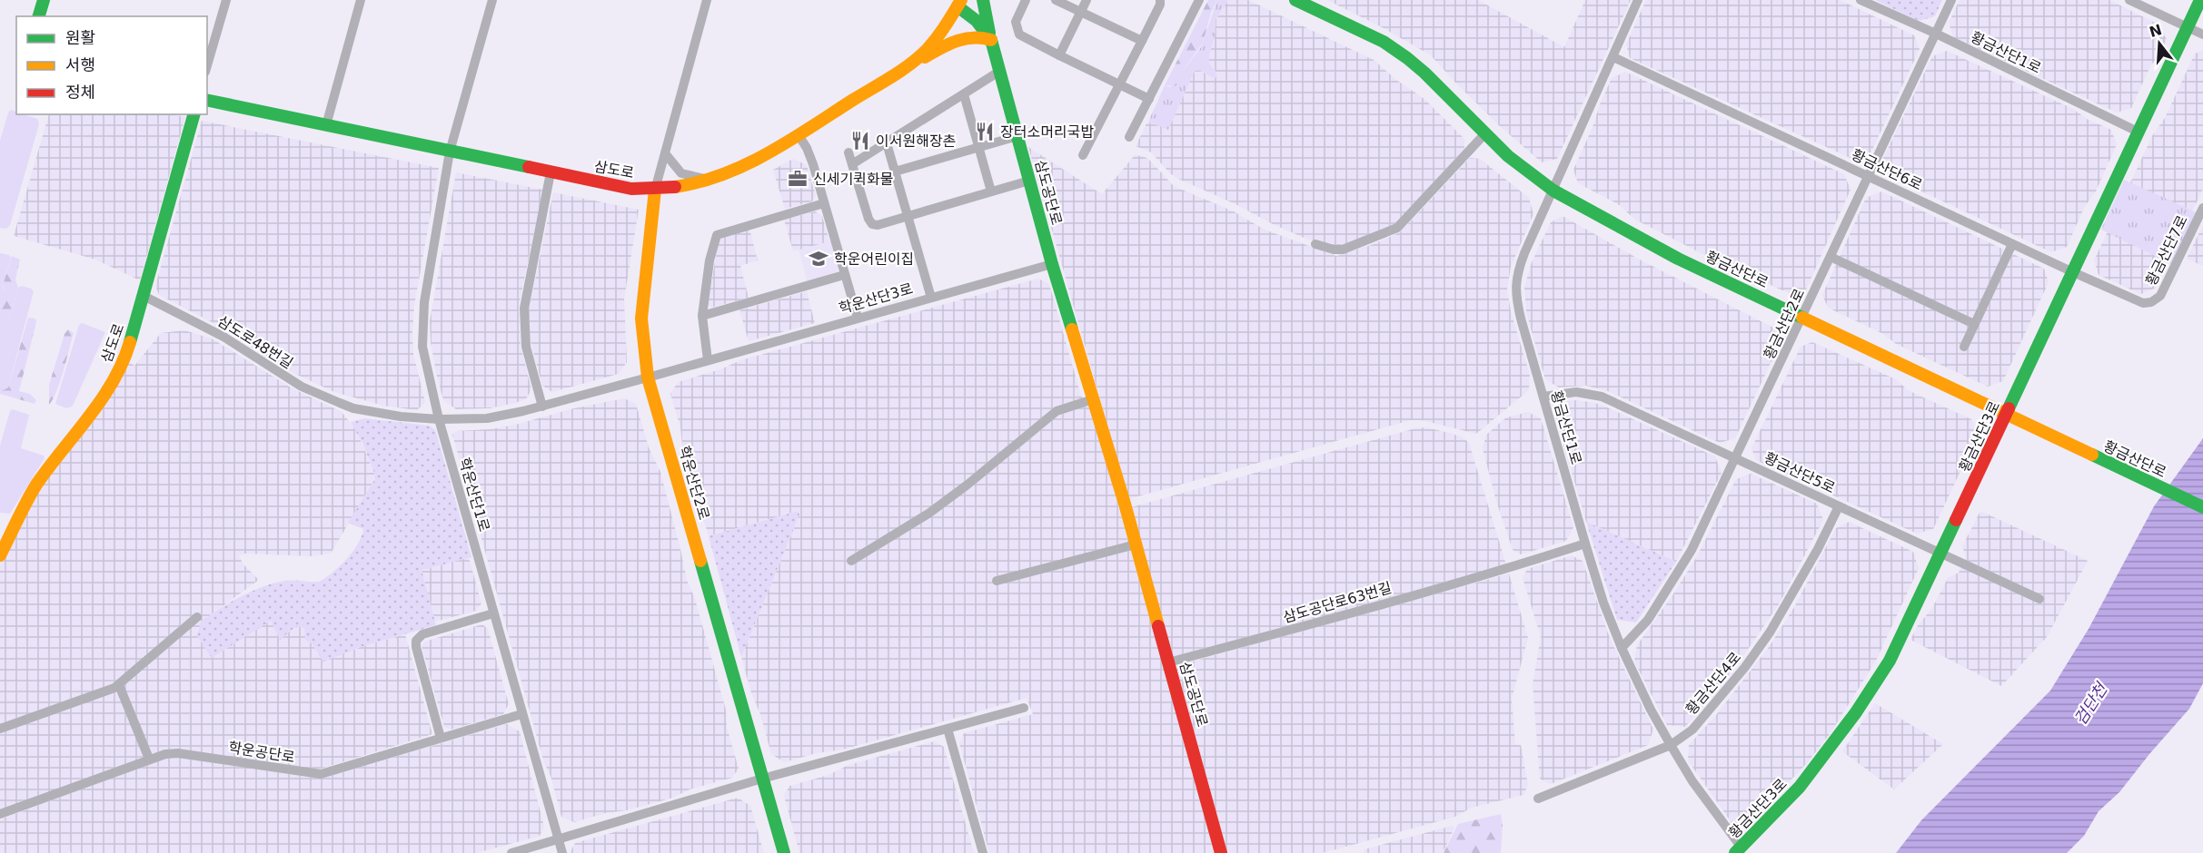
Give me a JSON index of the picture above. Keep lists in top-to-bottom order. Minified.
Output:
{"streets":{"street":["황금산단1로","삼도로","황금산단6로","삼도공단로","황금산단7로","황금산단로","학운산단3로","황금산단2로","삼도로48번길","황금산단3로","황금산단5로","학운산단2로","학운산단1로","삼도공단로63번길","황금산단4로","학운공단로"]},"crossings":[["황금산단1로","황금산단6로"],["황금산단1로","황금산단로"],["황금산단1로","황금산단2로"],["황금산단1로","황금산단3로"],["황금산단1로","황금산단5로"],["황금산단1로","삼도공단로63번길"],["황금산단1로","황금산단4로"],["삼도로","삼도공단로"],["삼도로","삼도로48번길"],["삼도로","학운산단2로"],["삼도로","학운산단1로"],["황금산단6로","황금산단7로"],["황금산단6로","황금산단2로"],["황금산단6로","황금산단3로"],["삼도공단로","학운산단3로"],["삼도공단로","삼도공단로63번길"],["황금산단로","황금산단2로"],["황금산단로","황금산단3로"],["학운산단3로","삼도로48번길"],["학운산단3로","학운산단2로"],["황금산단2로","황금산단5로"],["삼도로48번길","학운산단1로"],["황금산단3로","황금산단5로"],["황금산단5로","황금산단4로"],["학운산단1로","학운공단로"]],"water":["검단천"],"places":{"restaurant":["장터소머리국밥","이서원해장촌"],"office":["신세기퀵화물"],"school or university":["학운어린이집"]},"legend":["원활","서행","정체"],"north":"top"}
